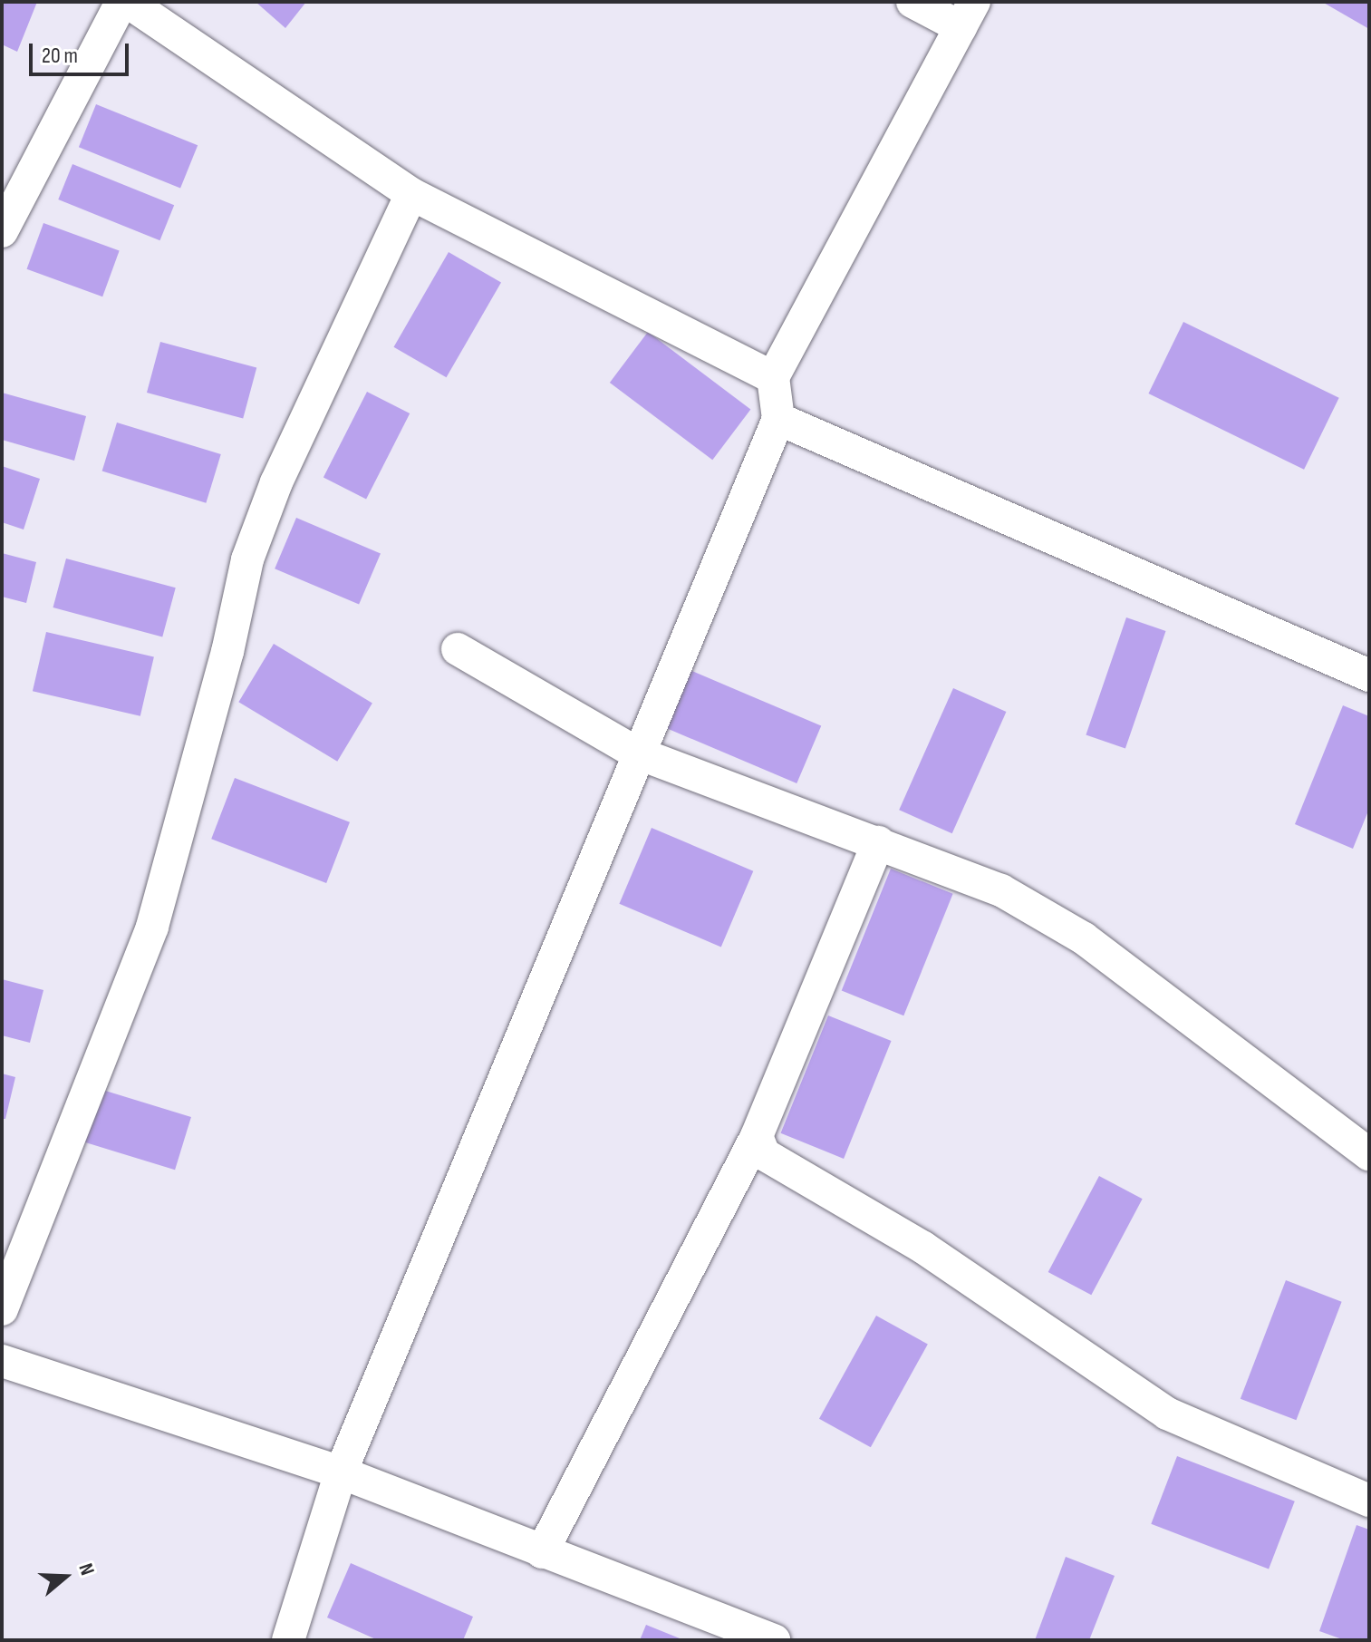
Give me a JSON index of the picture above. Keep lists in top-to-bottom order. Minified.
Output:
{"scale_bar":"20 m","north":"right"}
